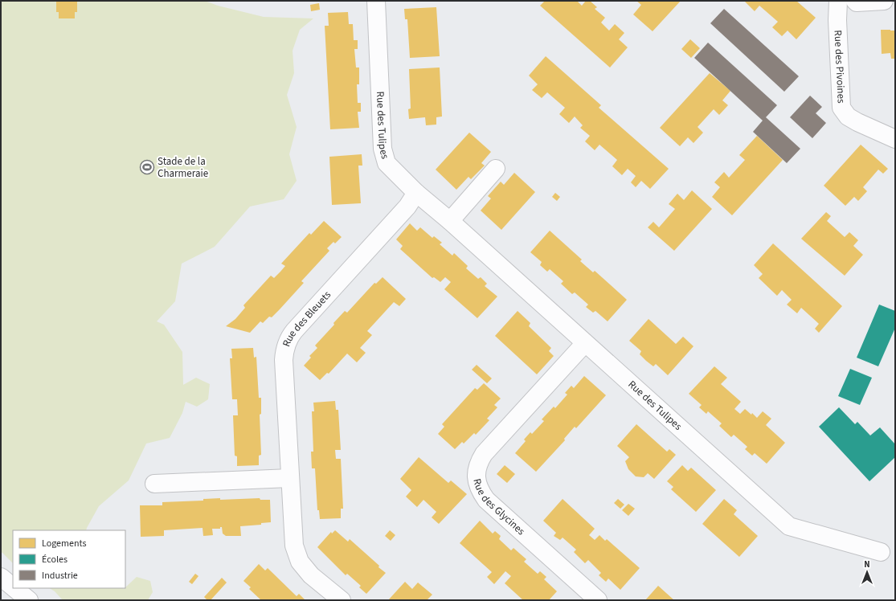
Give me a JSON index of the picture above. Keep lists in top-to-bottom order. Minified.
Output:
{"streets":{"main road":["Rue des Pivoines","Rue des Tulipes","Rue des Bleuets","Rue des Glycines"]},"crossings":[["Rue des Tulipes","Rue des Bleuets"],["Rue des Tulipes","Rue des Glycines"]],"places":{"sports":["Stade de la Charmeraie"]},"legend":["Logements","Écoles","Industrie"],"north":"top"}
